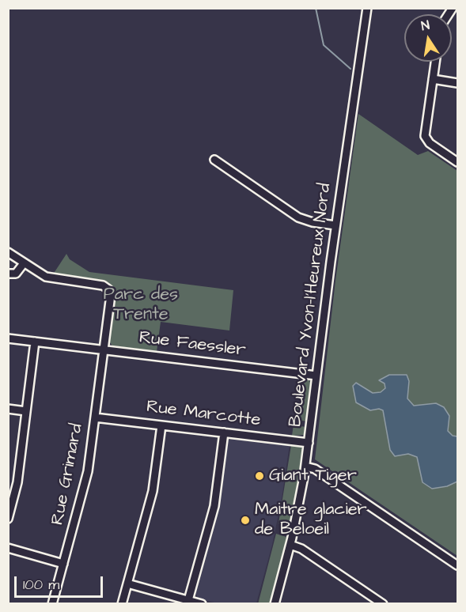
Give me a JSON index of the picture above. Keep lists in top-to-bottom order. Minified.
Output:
{"streets":{"street":["Boulevard Yvon-l'Heureux Nord","Rue Faessler","Rue Marcotte","Rue Grimard"]},"crossings":[["Boulevard Yvon-l'Heureux Nord","Rue Faessler"],["Boulevard Yvon-l'Heureux Nord","Rue Marcotte"],["Rue Faessler","Rue Grimard"],["Rue Marcotte","Rue Grimard"]],"parks":["Parc des Trente"],"places":["Giant Tiger","Maitre glacier de Beloeil"],"scale_bar":"100 m","north":"top"}
